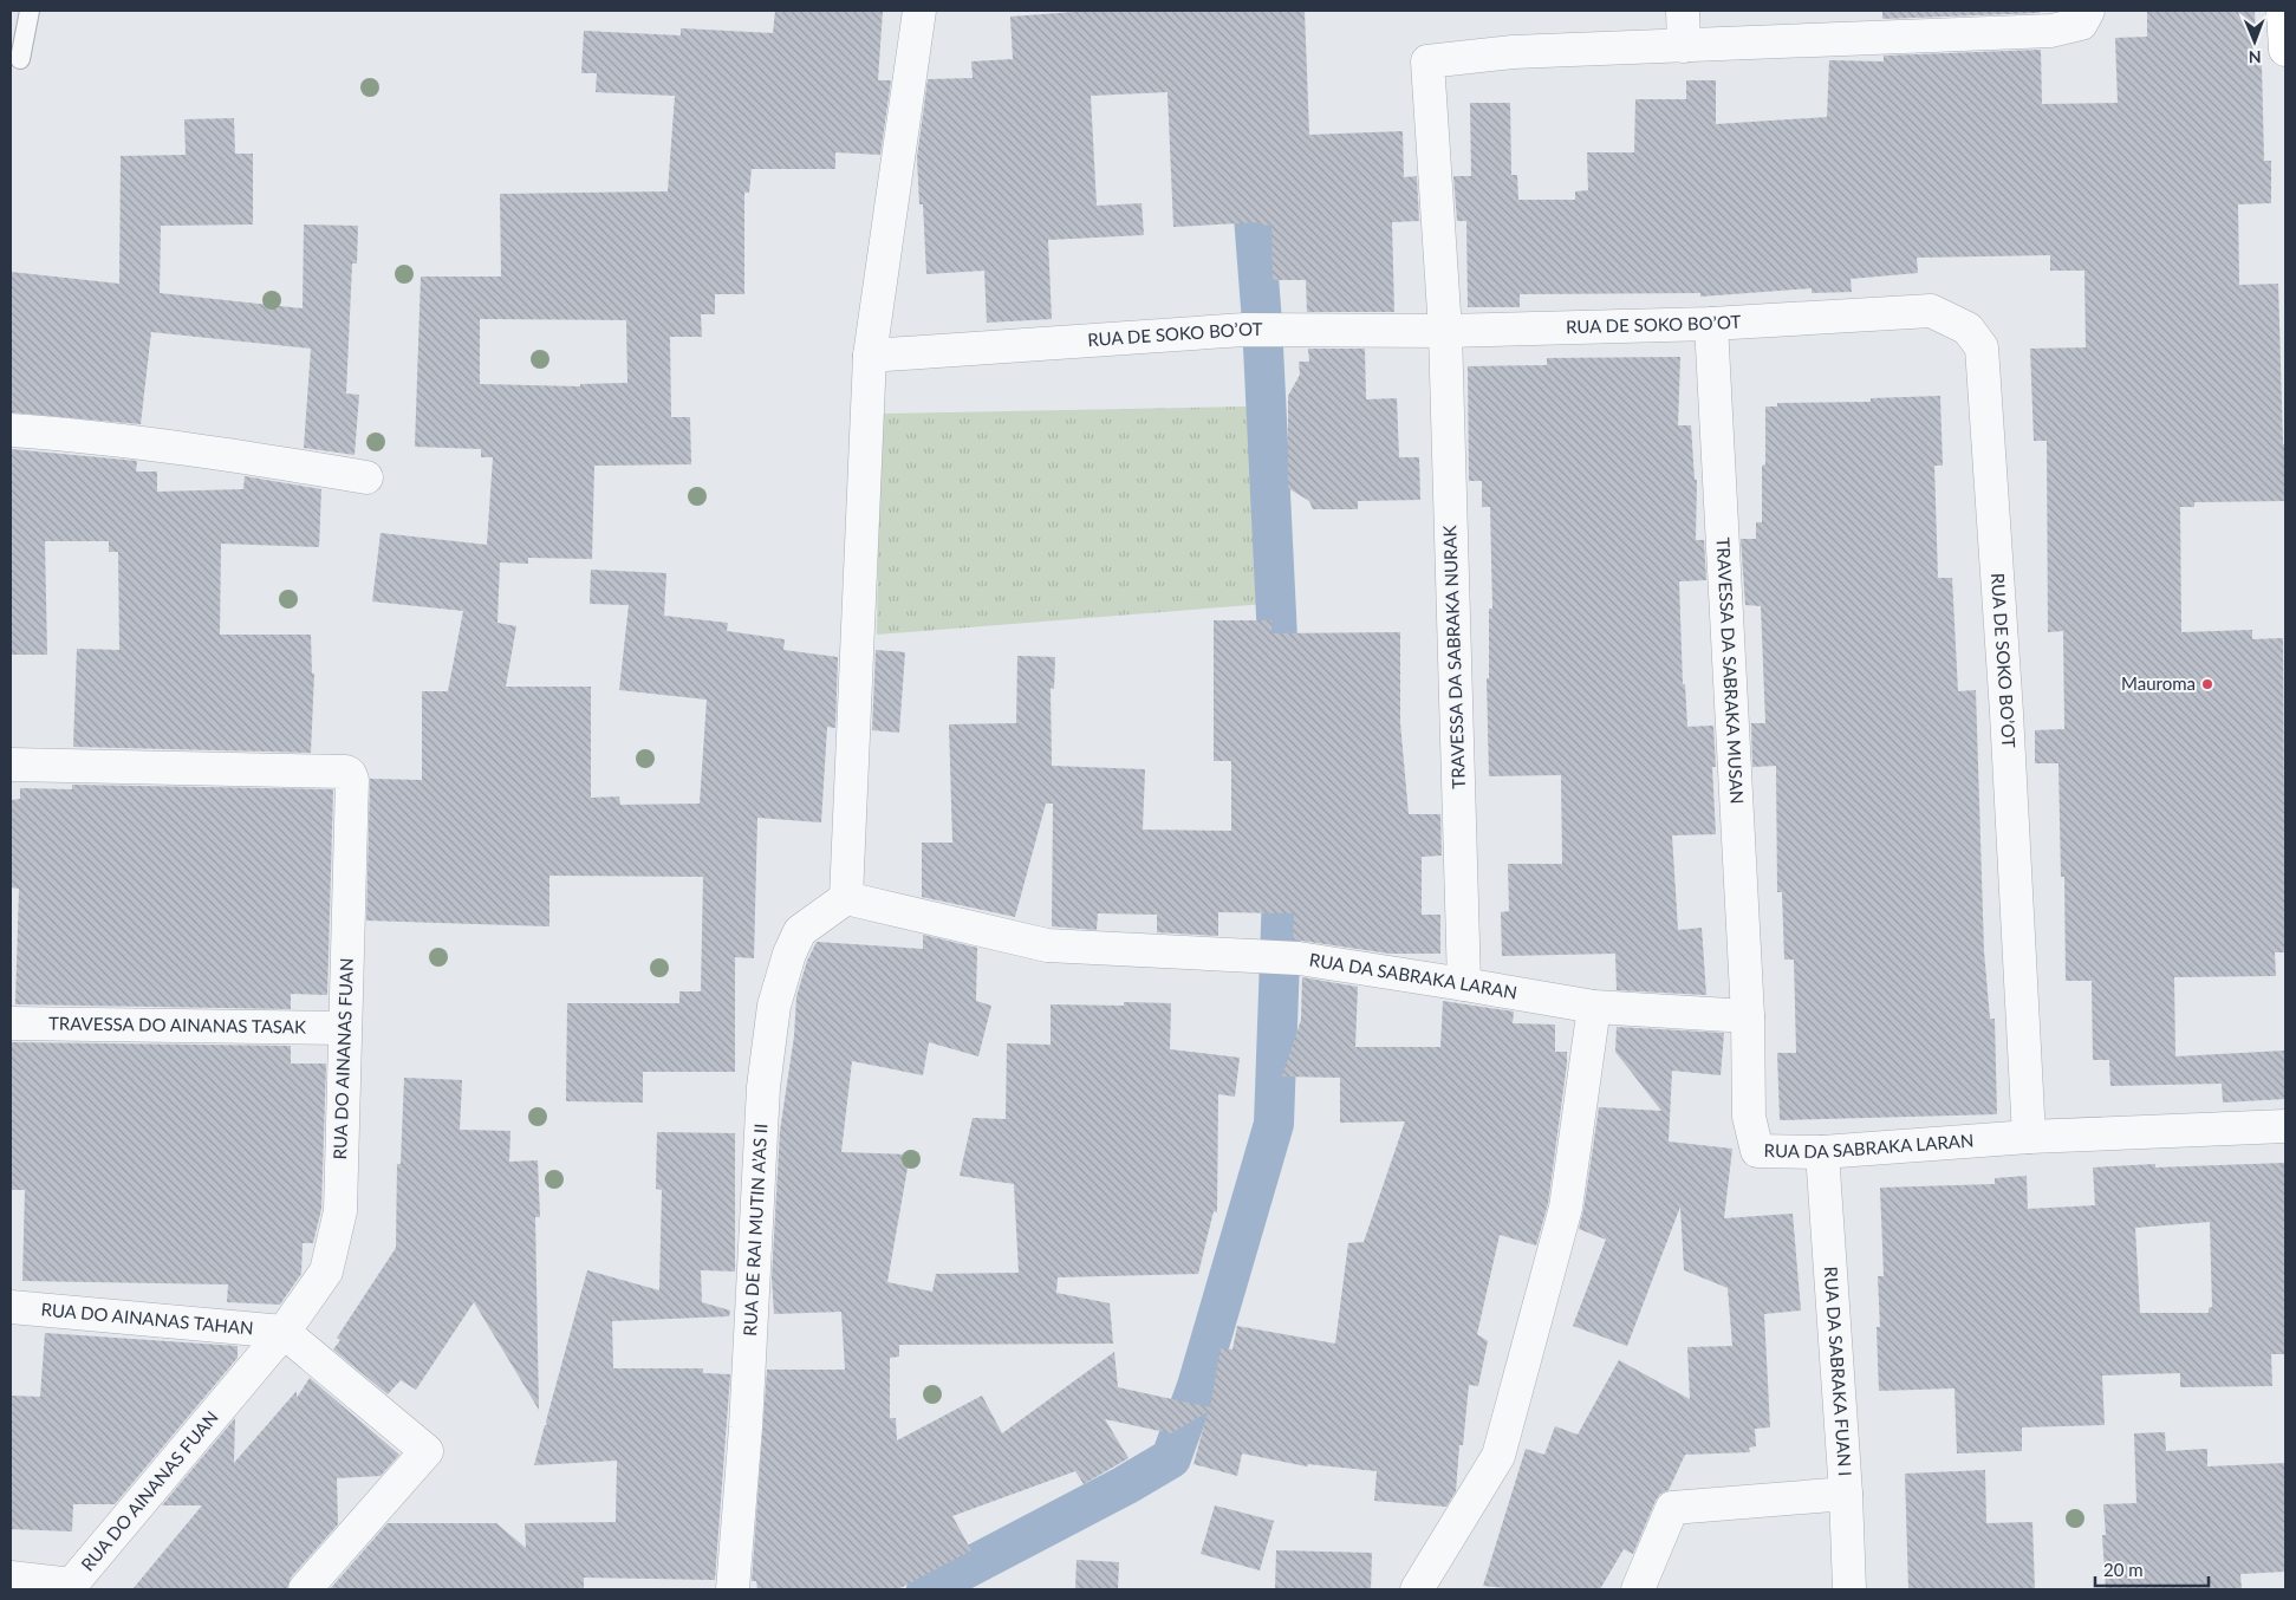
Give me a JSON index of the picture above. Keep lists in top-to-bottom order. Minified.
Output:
{"streets":{"street":["RUA DE SOKO BO’OT","TRAVESSA DA SABRAKA NURAK","TRAVESSA DA SABRAKA MUSAN","RUA DA SABRAKA LARAN","TRAVESSA DO AINANAS TASAK","RUA DO AINANAS FUAN","RUA DE RAI MUTIN A’AS II","RUA DO AINANAS TAHAN","RUA DA SABRAKA FUAN I"]},"crossings":[["RUA DE SOKO BO’OT","TRAVESSA DA SABRAKA NURAK"],["RUA DE SOKO BO’OT","TRAVESSA DA SABRAKA MUSAN"],["RUA DE SOKO BO’OT","RUA DA SABRAKA LARAN"],["TRAVESSA DA SABRAKA NURAK","RUA DA SABRAKA LARAN"],["TRAVESSA DA SABRAKA MUSAN","RUA DA SABRAKA LARAN"],["RUA DA SABRAKA LARAN","RUA DE RAI MUTIN A’AS II"],["RUA DA SABRAKA LARAN","RUA DA SABRAKA FUAN I"],["TRAVESSA DO AINANAS TASAK","RUA DO AINANAS FUAN"],["RUA DO AINANAS FUAN","RUA DO AINANAS TAHAN"]],"places":["Mauroma"],"scale_bar":"20 m","north":"bottom"}
